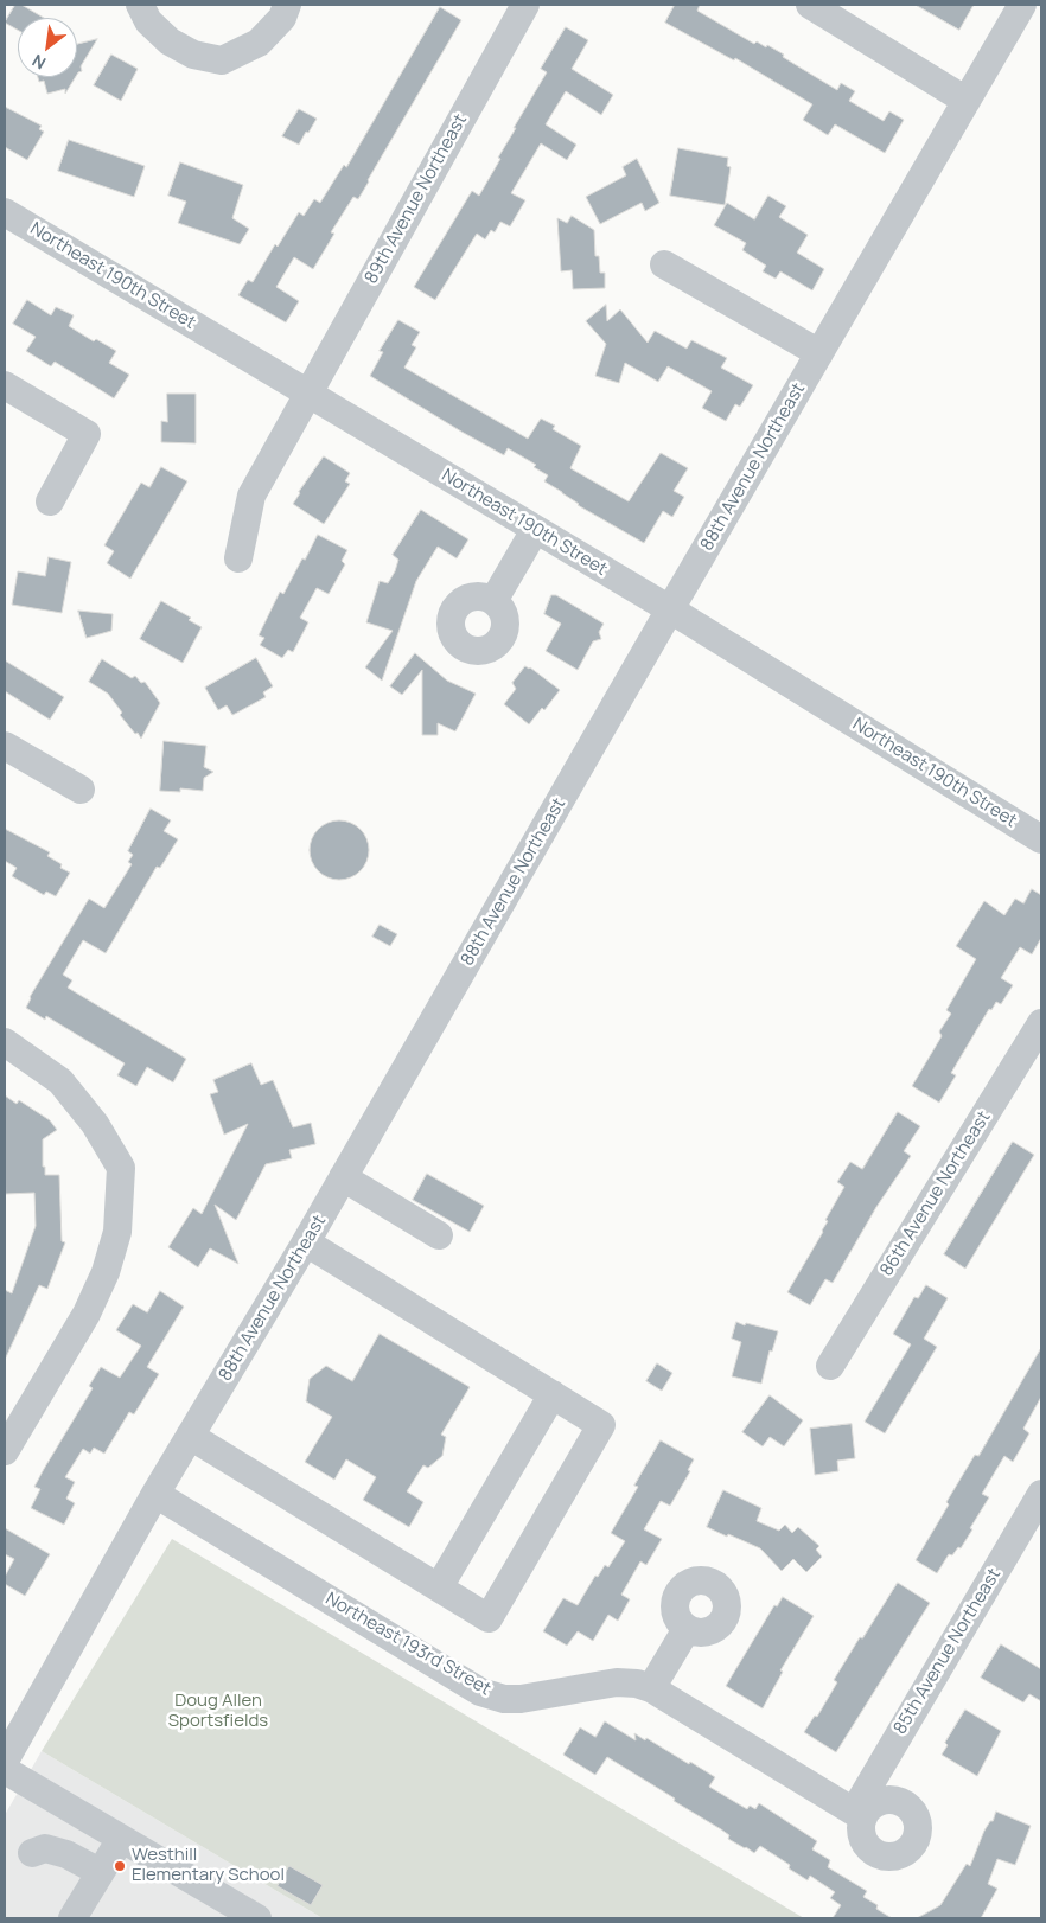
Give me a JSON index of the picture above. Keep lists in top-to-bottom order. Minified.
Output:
{"streets":{"street":["89th Avenue Northeast","Northeast 190th Street","88th Avenue Northeast","86th Avenue Northeast","Northeast 193rd Street","85th Avenue Northeast"]},"crossings":[["89th Avenue Northeast","Northeast 190th Street"],["Northeast 190th Street","88th Avenue Northeast"],["88th Avenue Northeast","Northeast 193rd Street"],["Northeast 193rd Street","85th Avenue Northeast"]],"parks":["Doug Allen Sportsfields"],"places":["Westhill Elementary School"],"north":"bottom left"}
